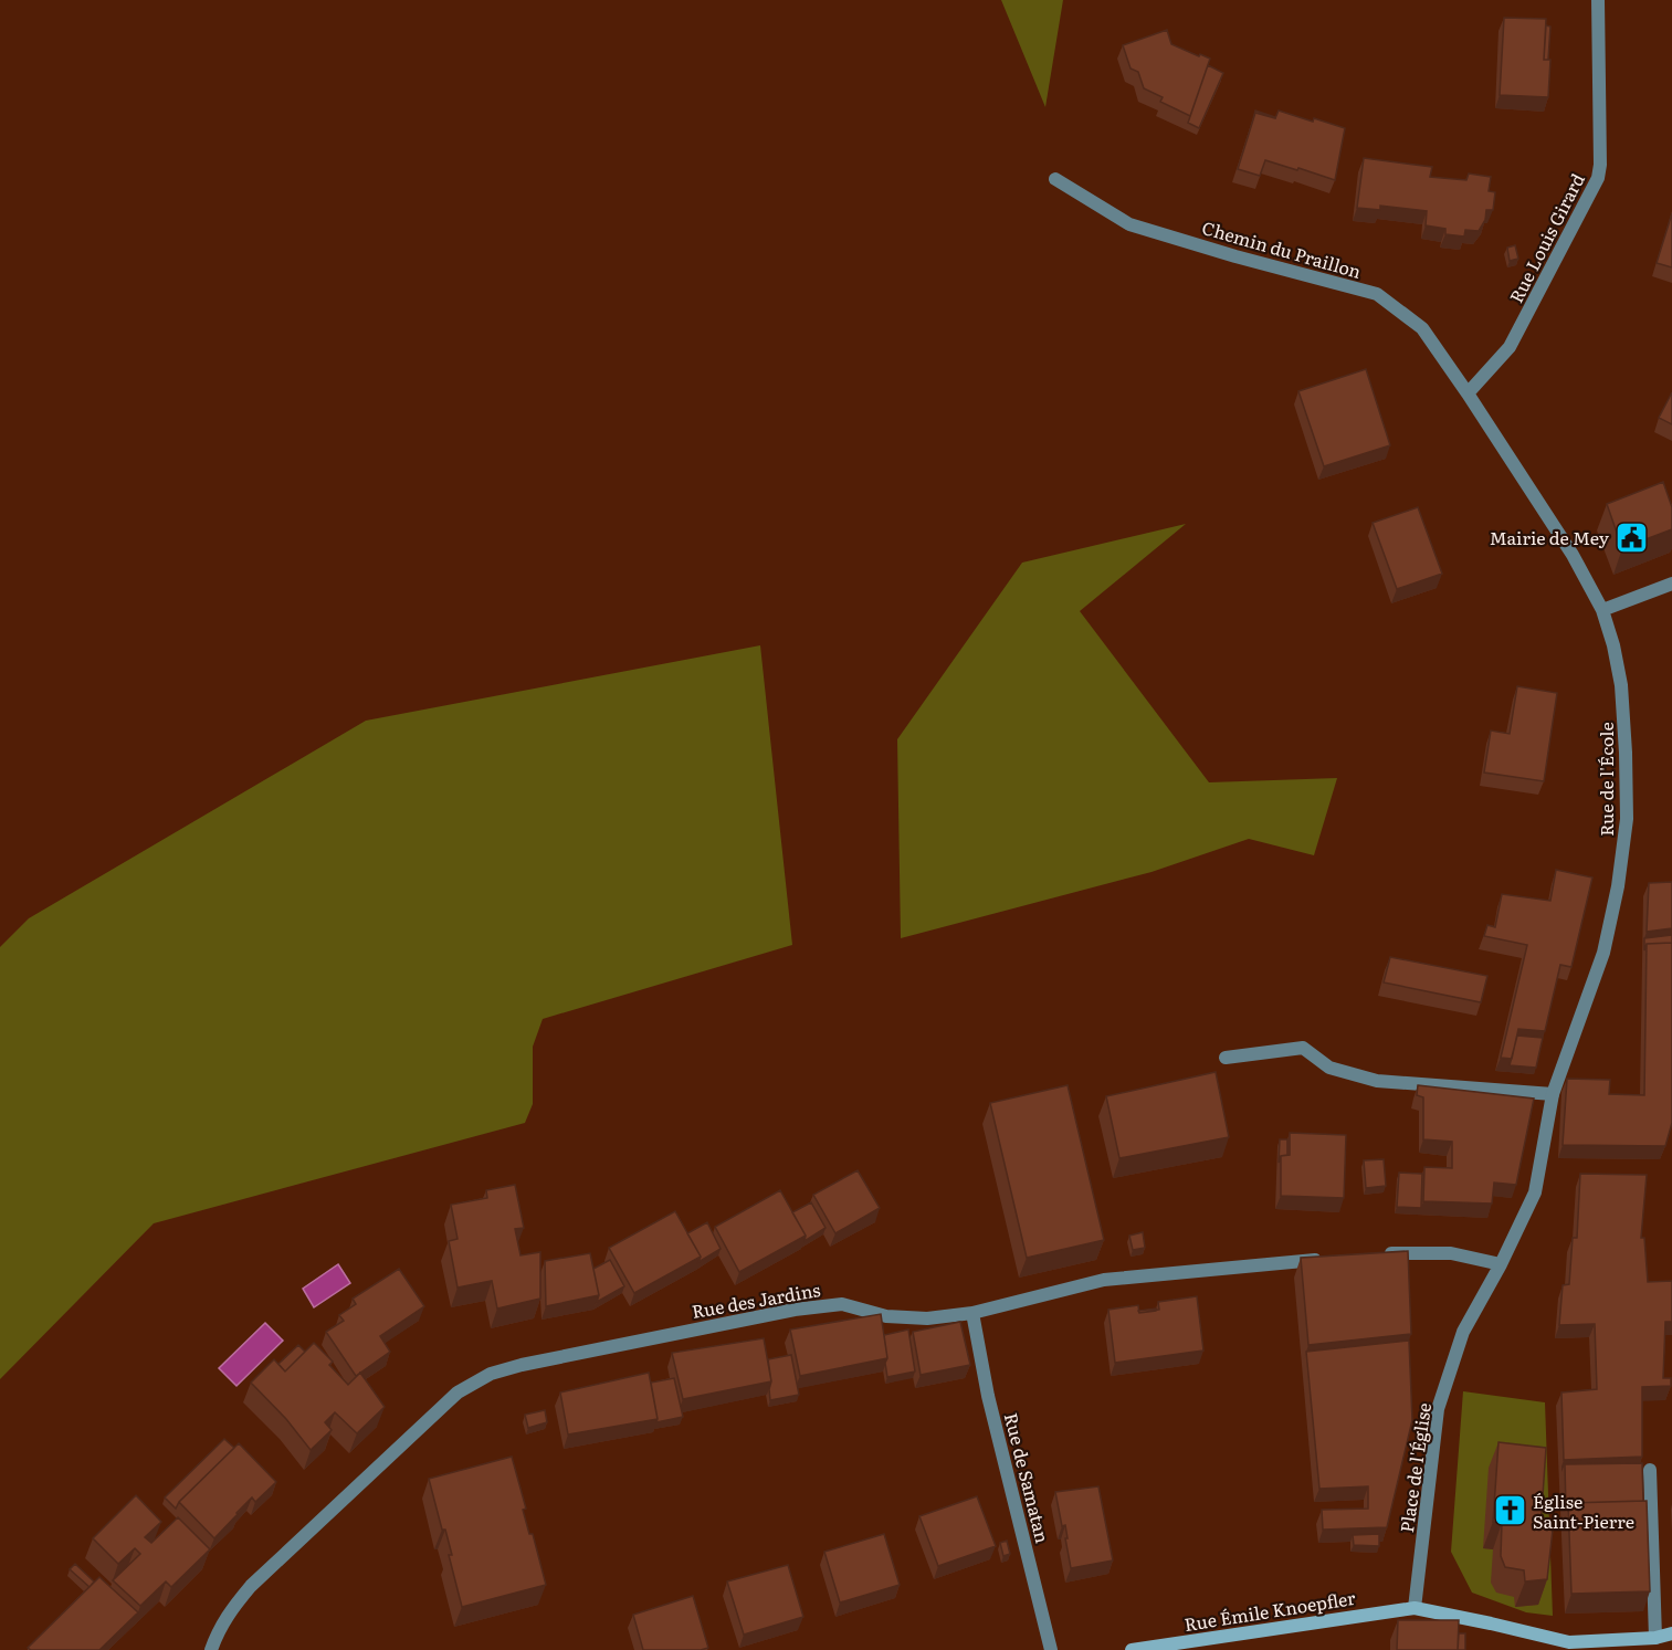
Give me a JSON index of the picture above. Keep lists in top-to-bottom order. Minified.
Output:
{"streets":{"main road":["Rue Émile Knoepfler"],"street":["Rue Louis Girard","Chemin du Praillon","Rue de l'École","Rue des Jardins","Place de l'Église","Rue de Samatan"]},"crossings":[["Rue Louis Girard","Chemin du Praillon"],["Rue Louis Girard","Rue de l'École"],["Chemin du Praillon","Rue de l'École"],["Rue de l'École","Place de l'Église"],["Rue des Jardins","Rue de Samatan"],["Place de l'Église","Rue Émile Knoepfler"]],"places":{"public building":["Mairie de Mey"],"church":["Église Saint-Pierre"]}}
